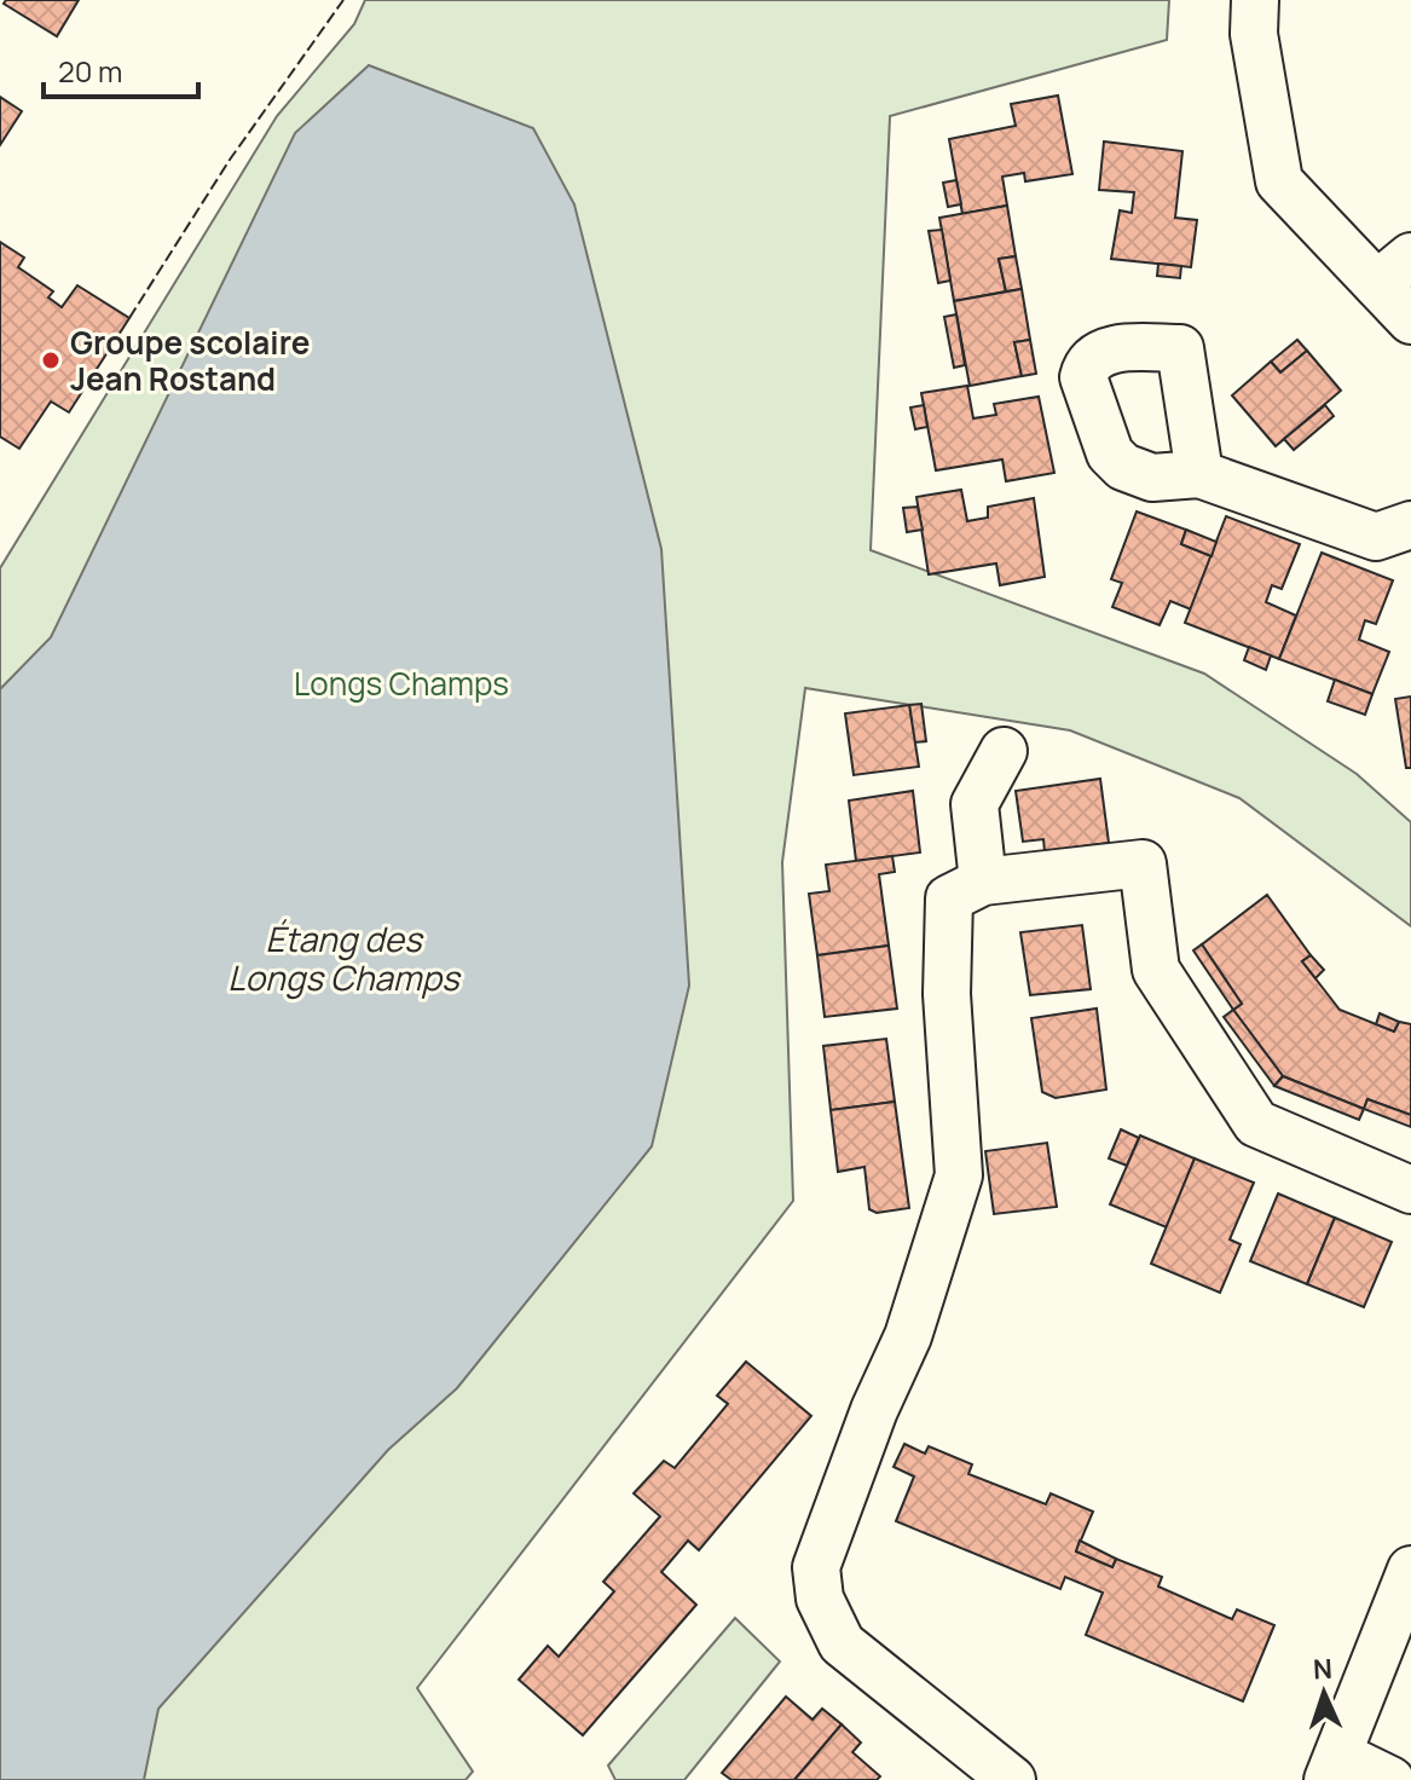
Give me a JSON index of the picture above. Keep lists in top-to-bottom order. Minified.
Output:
{"water":["Étang des Longs Champs"],"parks":["Longs Champs"],"places":["Groupe scolaire Jean Rostand"],"scale_bar":"20 m","north":"top"}
